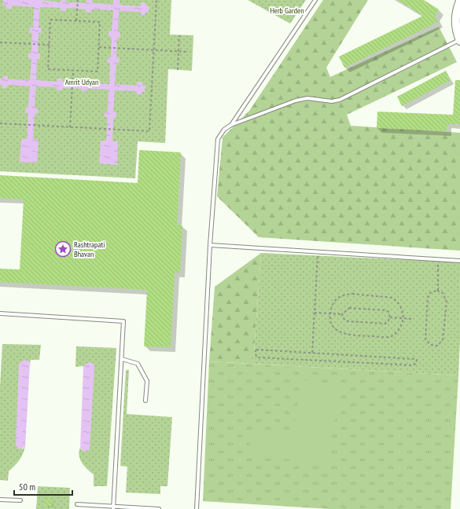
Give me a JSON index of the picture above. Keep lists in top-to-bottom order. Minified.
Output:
{"parks":["Herb Garden","Amrit Udyan"],"places":{"place":["Rashtrapati Bhavan"]},"scale_bar":"50 m"}
